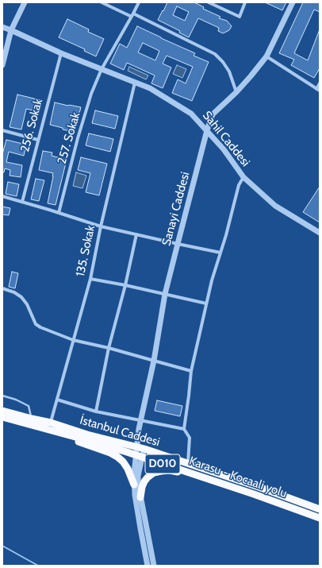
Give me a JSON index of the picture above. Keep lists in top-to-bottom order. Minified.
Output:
{"streets":{"highway":["İstanbul Caddesi","D010","Karasu - Kocaali yolu"],"street":["256. Sokak","257. Sokak","Sahil Caddesi","Sanayi Caddesi","135. Sokak"]},"crossings":[["256. Sokak","Sahil Caddesi"],["257. Sokak","Sahil Caddesi"],["Sahil Caddesi","Sanayi Caddesi"],["Sahil Caddesi","135. Sokak"],["Sanayi Caddesi","İstanbul Caddesi"],["Sanayi Caddesi","Karasu - Kocaali yolu"],["135. Sokak","İstanbul Caddesi"]]}
